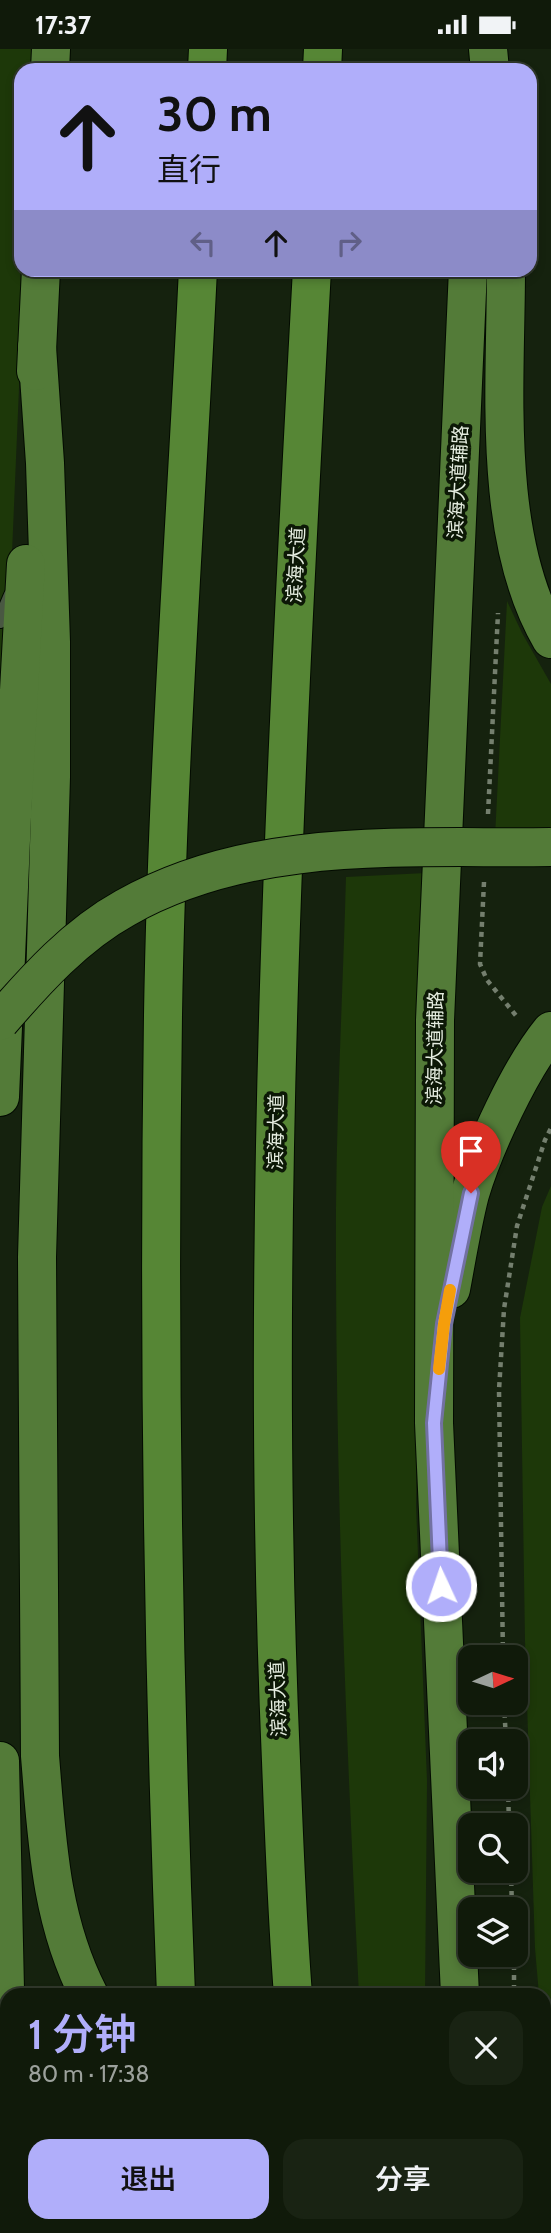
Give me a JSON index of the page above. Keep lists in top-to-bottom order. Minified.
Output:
{"streets":{"highway":["滨海大道"],"main road":["滨海大道辅路"]},"north":"right","page":{"status":"17:37","turn":["30 m","直行"],"heading":["1 分钟","80 m · 17:38"],"buttons":["退出","分享"]}}
